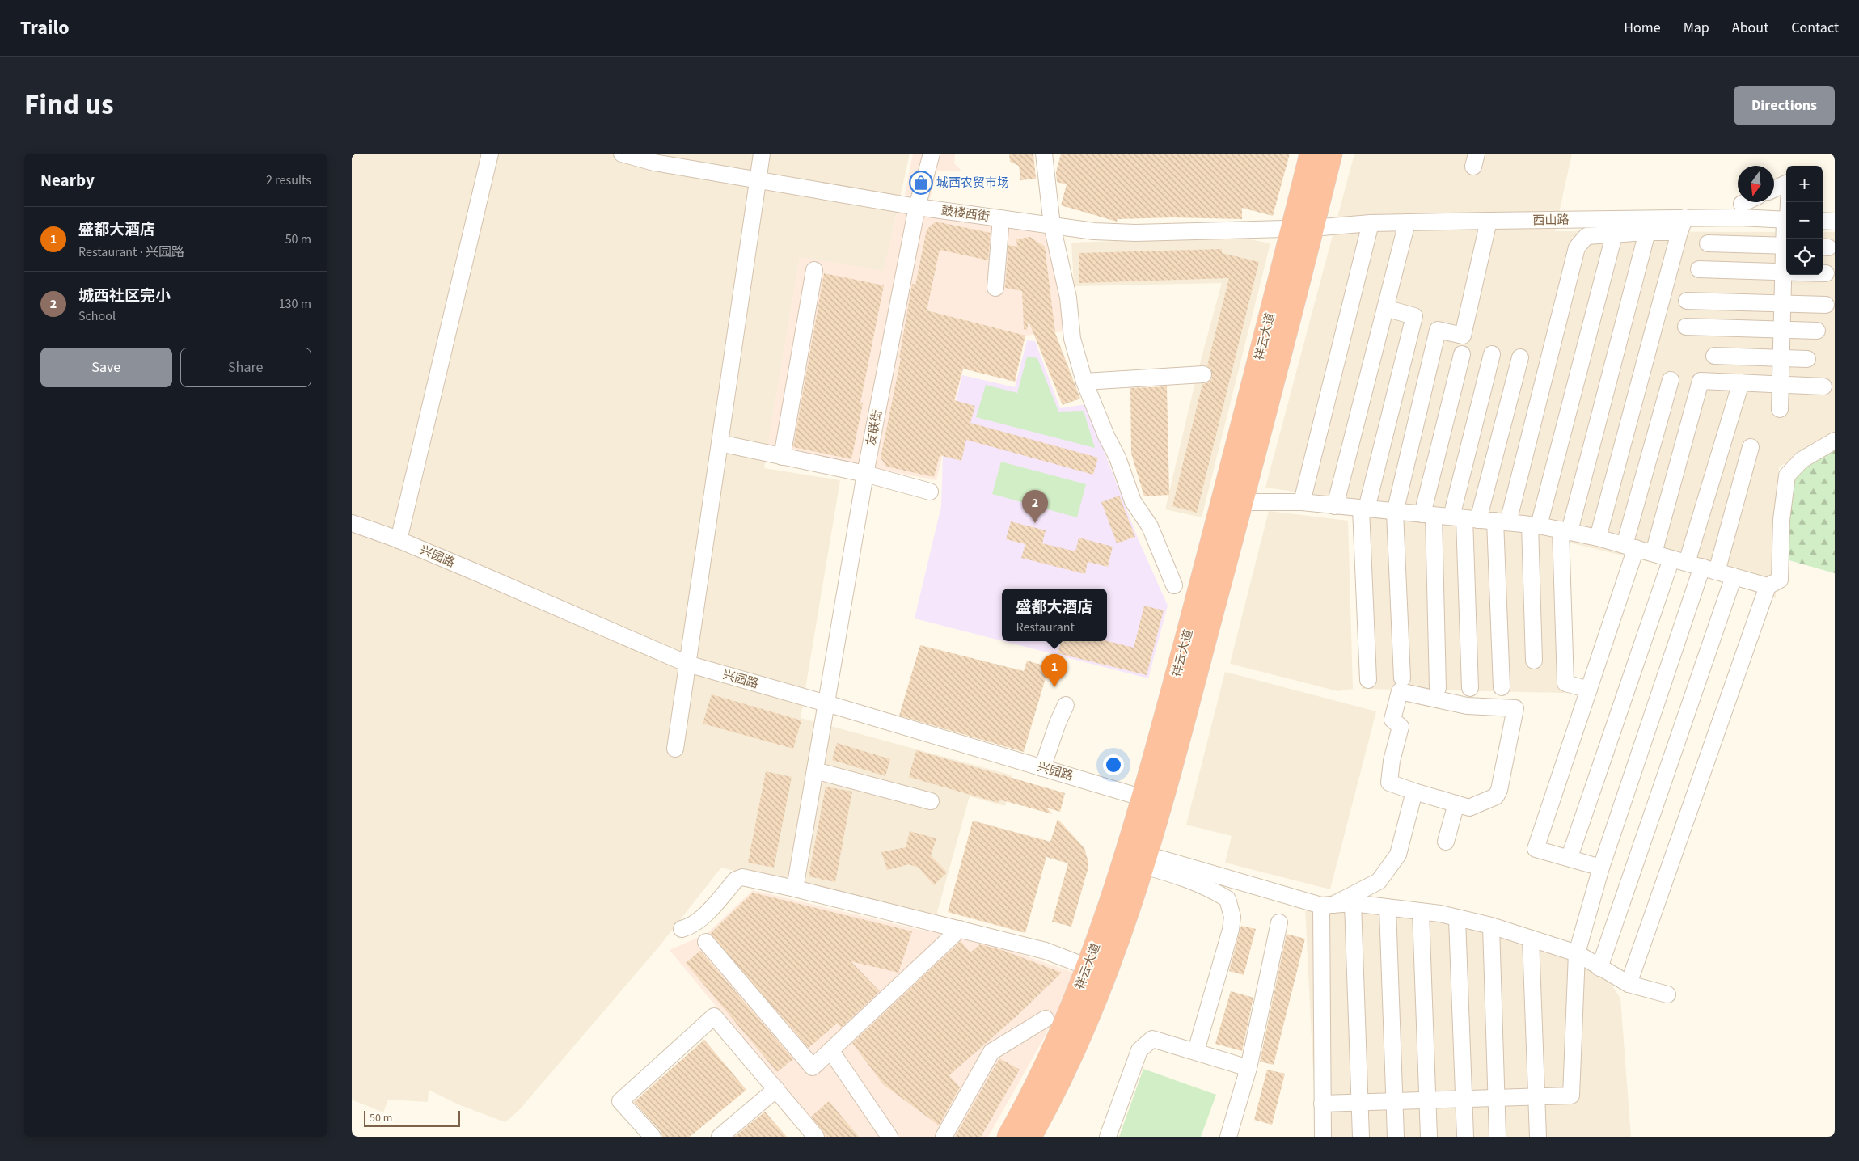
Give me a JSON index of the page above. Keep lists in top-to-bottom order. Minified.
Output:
{"streets":{"highway":["祥云大道"],"street":["鼓楼西街","西山路","友联街","兴园路"]},"crossings":[["鼓楼西街","西山路"],["鼓楼西街","祥云大道"],["鼓楼西街","友联街"],["西山路","祥云大道"],["祥云大道","兴园路"],["友联街","兴园路"]],"places":{"shop":["城西农贸市场"]},"scale_bar":"50 m","north":"bottom","page":{"header":"Trailo","nav":["Home","Map","About","Contact"],"title":"Find us","buttons":["Directions",["Save","Share"]],"heading":["Nearby","2 results"],"map_buttons":["+","−"],"list":[{"mark":"1","name":"盛都大酒店","note":"Restaurant · 兴园路","value":"50 m"},{"mark":"2","name":"城西社区完小","note":"School","value":"130 m"}],"pins":["2","1"],"popup":["盛都大酒店","Restaurant"],"scale":"50 m"}}
